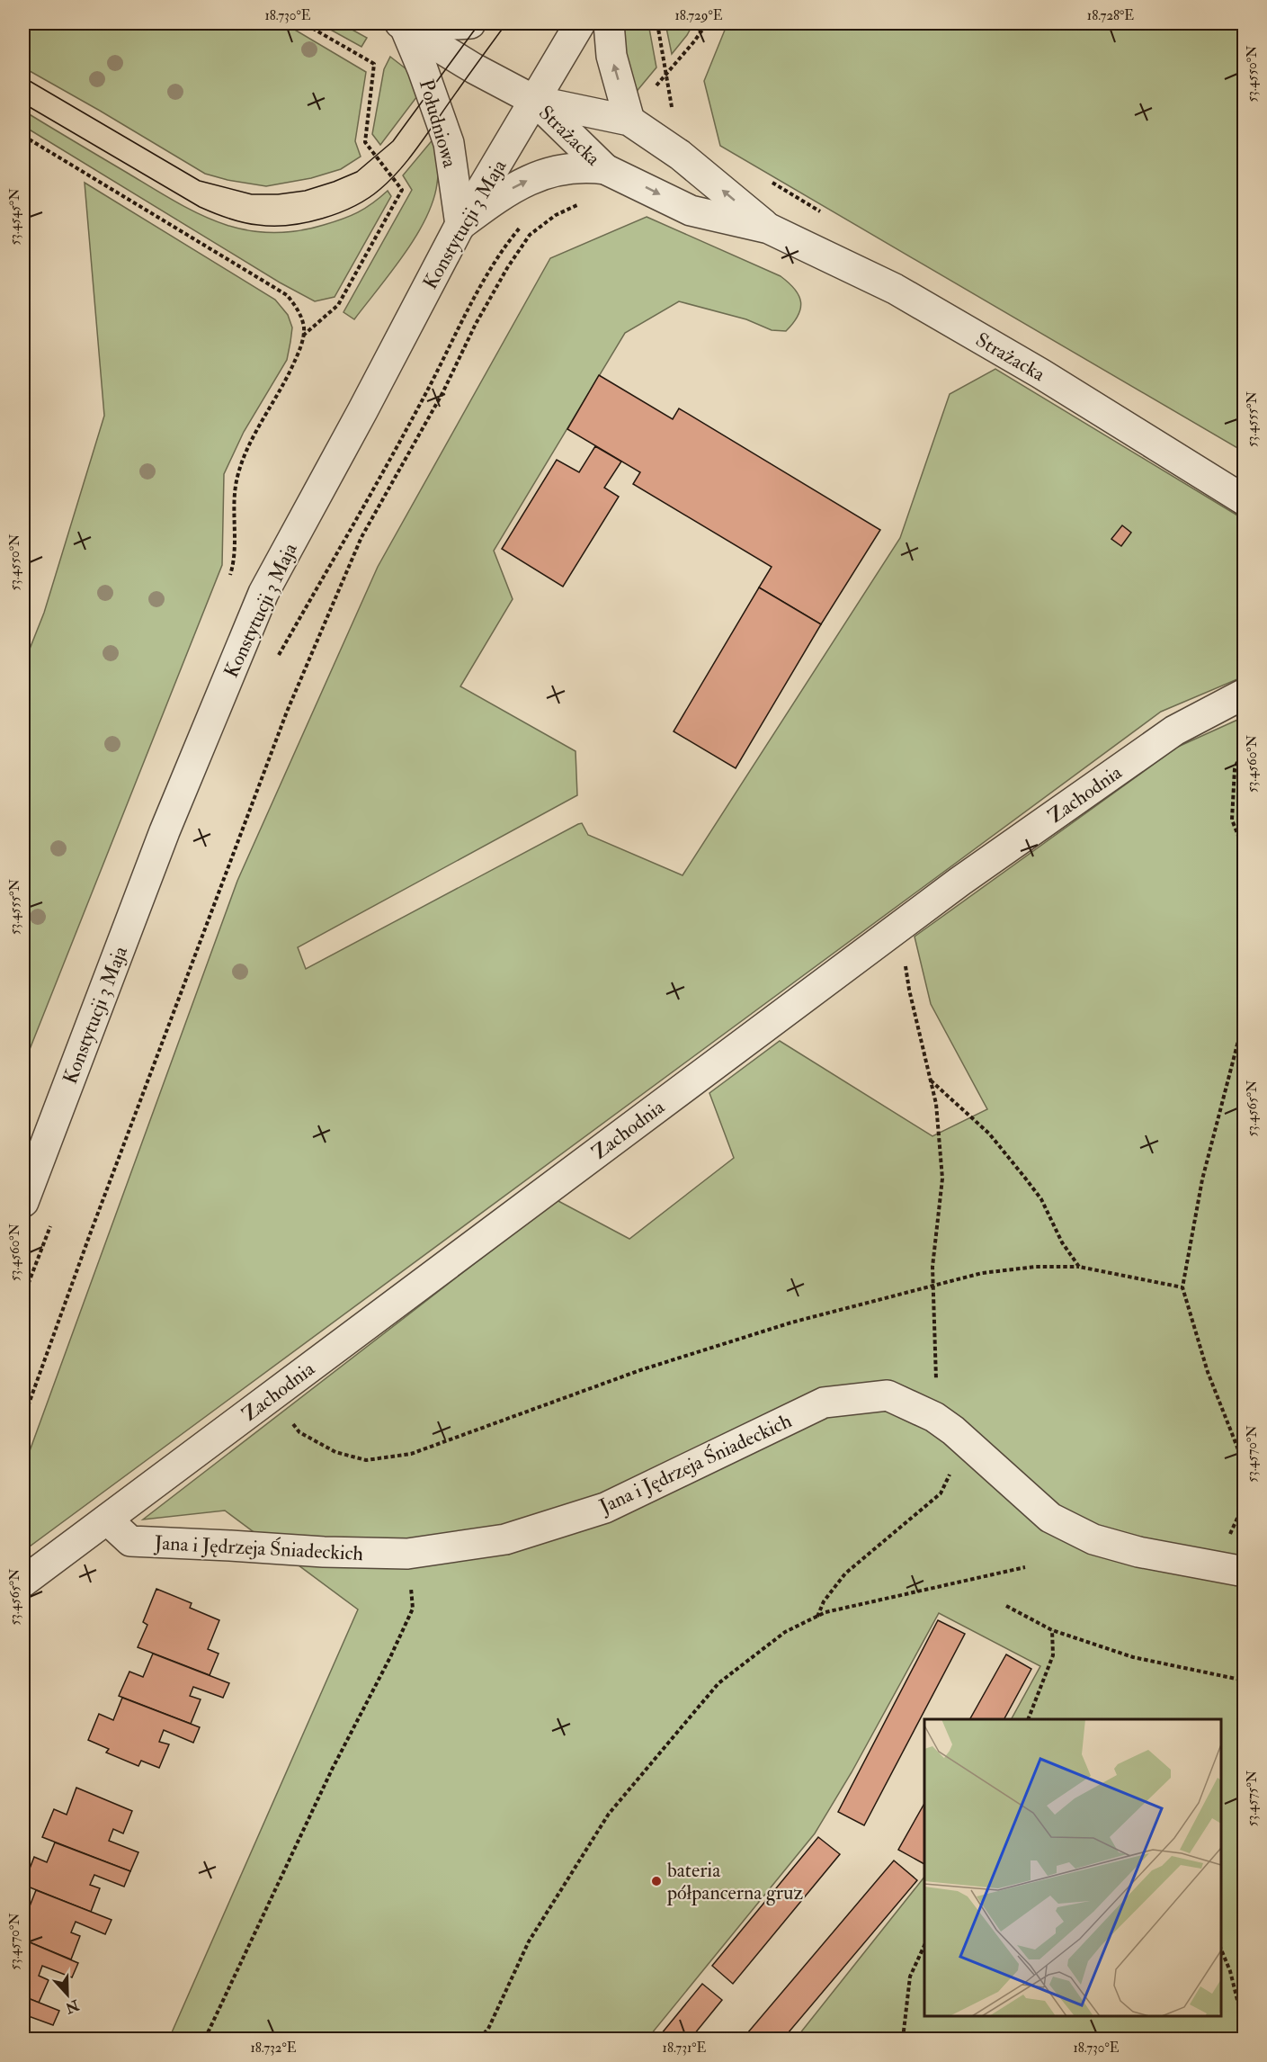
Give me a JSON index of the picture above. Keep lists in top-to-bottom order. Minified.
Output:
{"streets":{"street":["Południowa","Strażacka","Konstytucji 3 Maja","Zachodnia","Jana i Jędrzeja Śniadeckich"]},"crossings":[["Południowa","Strażacka"],["Południowa","Konstytucji 3 Maja"],["Strażacka","Konstytucji 3 Maja"],["Zachodnia","Jana i Jędrzeja Śniadeckich"]],"places":["bateria półpancerna gruz"],"north":"bottom","coordinates":["18.730°E","18.729°E","18.728°E","53.4550°N","53.4545°N","53.4555°N","53.4560°N","53.4565°N","53.4570°N","53.4575°N","18.732°E","18.731°E"]}
